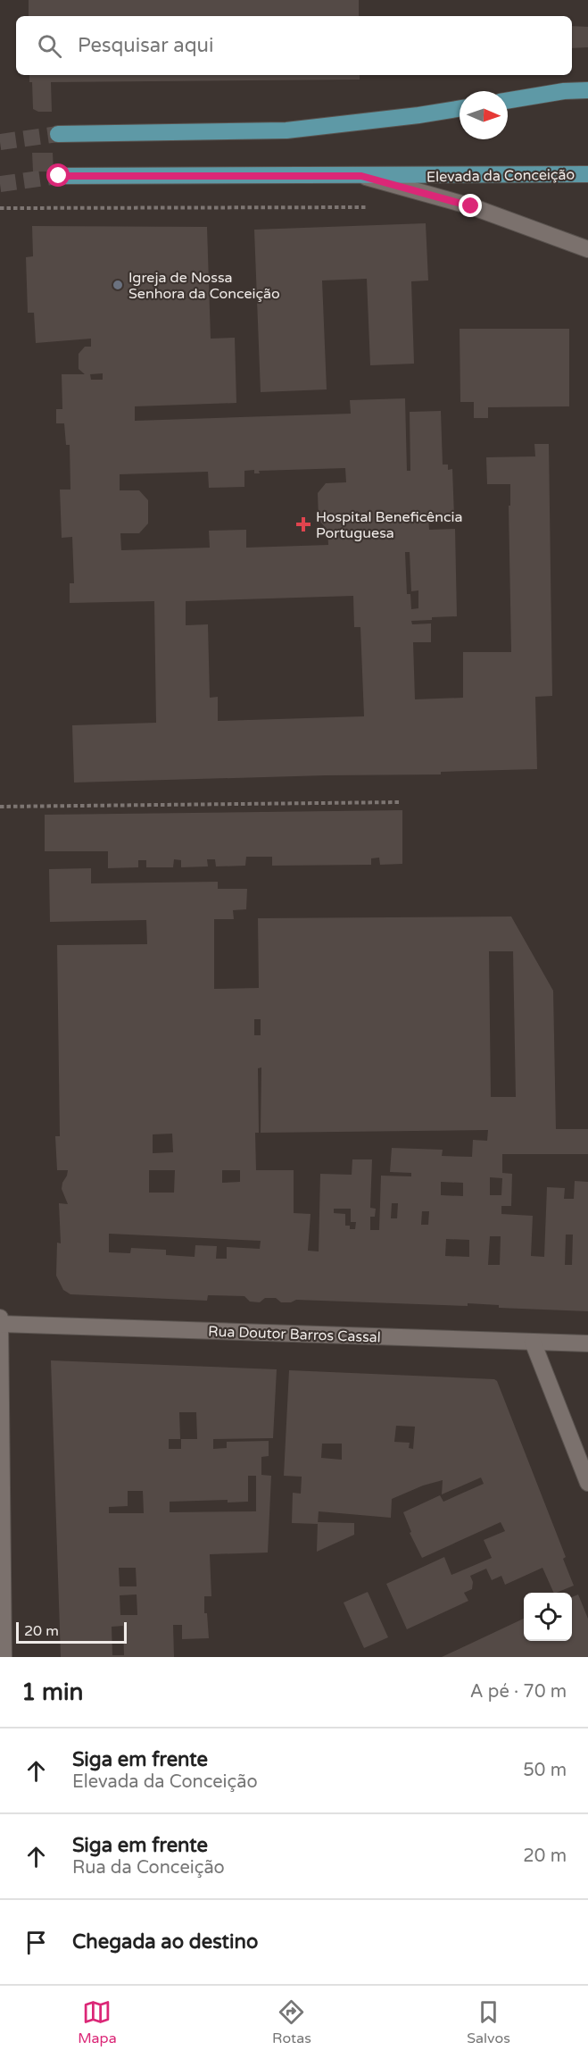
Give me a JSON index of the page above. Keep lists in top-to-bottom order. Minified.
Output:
{"streets":{"main road":["Elevada da Conceição"],"street":["Rua Doutor Barros Cassal"]},"places":{"other":["Igreja de Nossa Senhora da Conceição"],"health":["Hospital Beneficência Portuguesa"]},"scale_bar":"20 m","north":"right","page":{"search":"Pesquisar aqui","scale":"20 m","heading":["1 min","A pé · 70 m"],"list":[["Siga em frente","Elevada da Conceição","50 m"],["Siga em frente","Rua da Conceição","20 m"],"Chegada ao destino"],"nav":["Mapa","Rotas","Salvos"]}}
